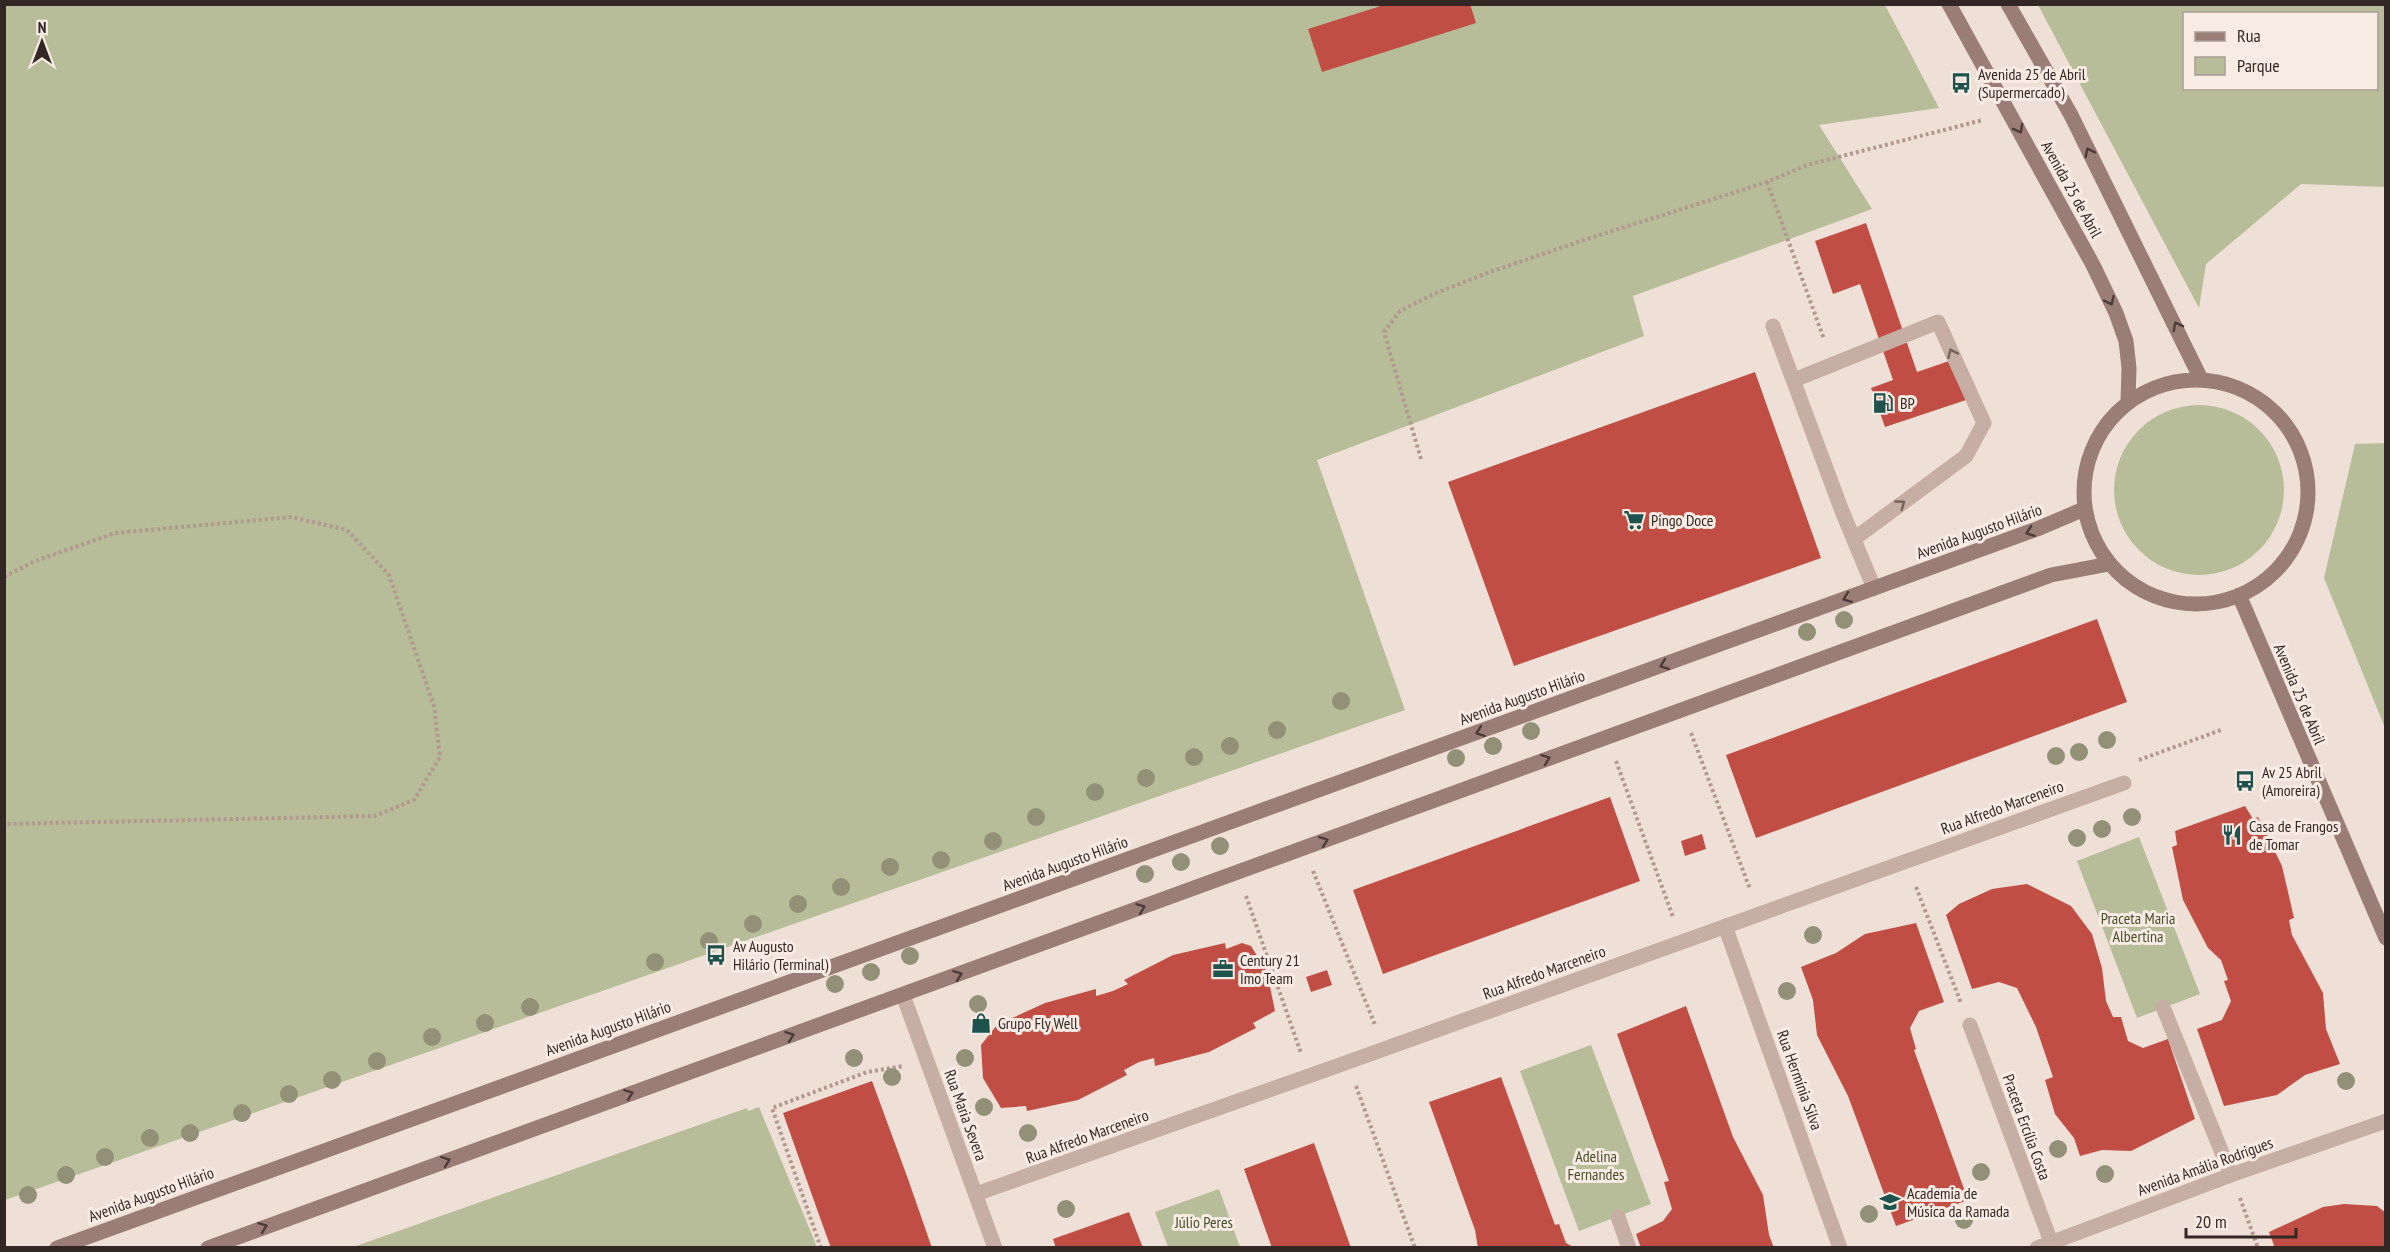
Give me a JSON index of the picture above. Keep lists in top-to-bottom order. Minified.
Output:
{"streets":{"main road":["Avenida 25 de Abril","Avenida Augusto Hilário"],"street":["Rua Alfredo Marceneiro","Rua Hermínia Silva","Rua Maria Severa","Praceta Ercília Costa","Avenida Amália Rodrigues"]},"crossings":[["Rua Alfredo Marceneiro","Rua Hermínia Silva"],["Rua Alfredo Marceneiro","Rua Maria Severa"],["Praceta Ercília Costa","Avenida Amália Rodrigues"]],"parks":["Praceta Maria Albertina","Adelina Fernandes","Júlio Peres"],"places":{"bus stop":["Avenida 25 de Abril (Supermercado)","Av 25 Abril (Amoreira)","Av Augusto Hilário (Terminal)"],"fuel station":["BP"],"supermarket":["Pingo Doce"],"restaurant":["Casa de Frangos de Tomar"],"office":["Century 21 Imo Team"],"shop":["Grupo Fly Well"],"school or university":["Academia de Música da Ramada"]},"legend":["Rua","Parque"],"scale_bar":"20 m","north":"top"}
